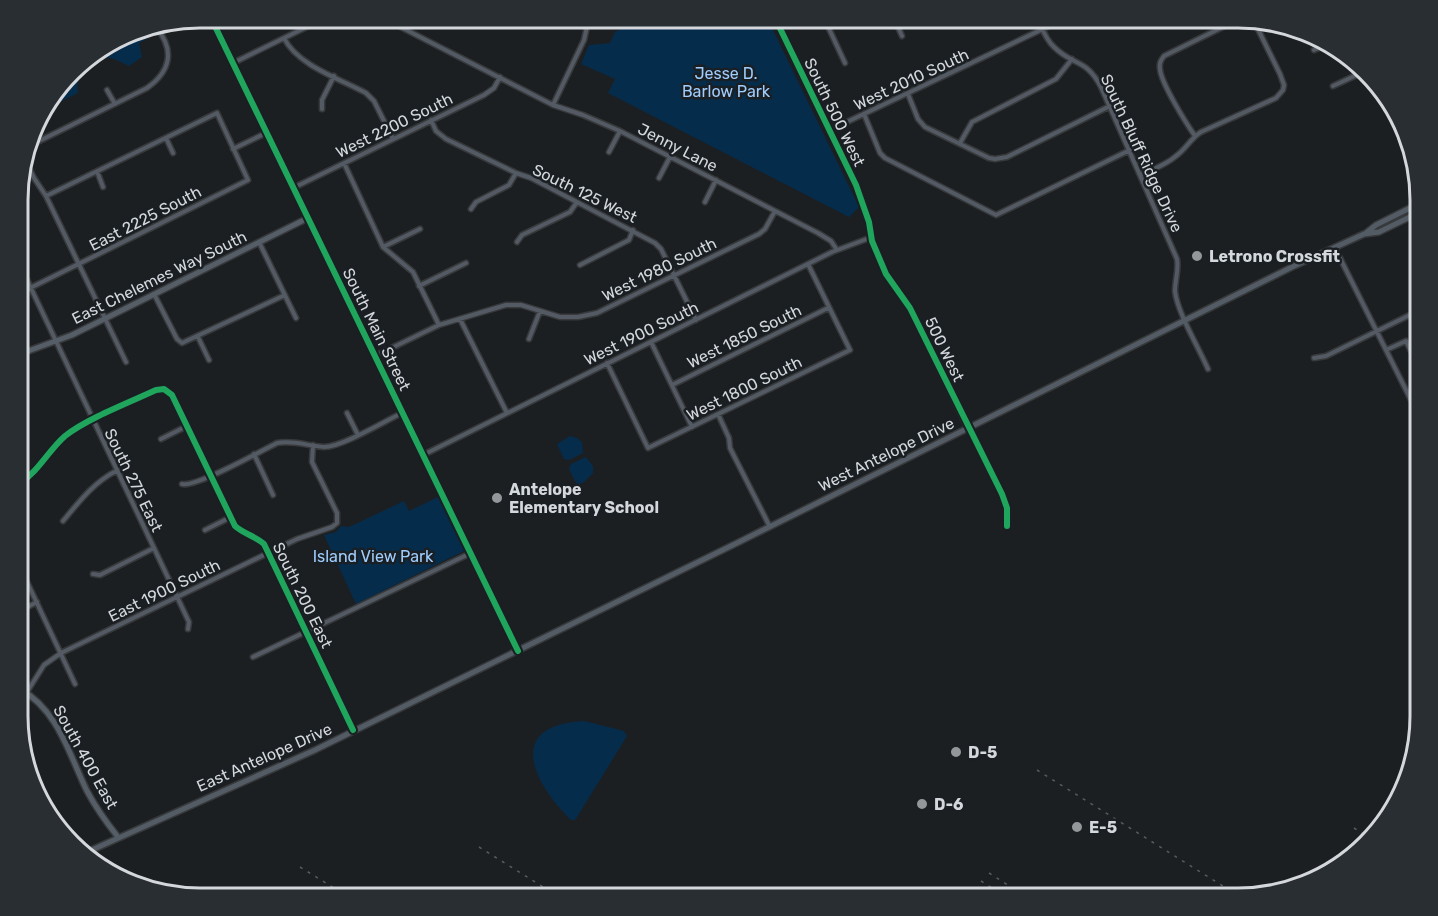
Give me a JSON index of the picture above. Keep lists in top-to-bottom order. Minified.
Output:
{"streets":{"main road":["West Antelope Drive","East Antelope Drive"],"street":["West 2010 South","South 500 West","West 2200 South","Jenny Lane","South Bluff Ridge Drive","South 125 West","East 2225 South","West 1980 South","East Chelemes Way South","South Main Street","West 1900 South","West 1850 South","500 West","West 1800 South","South 275 East","East 1900 South","South 200 East","South 400 East"]},"crossings":[["West 2010 South","South 500 West"],["West 2010 South","South Bluff Ridge Drive"],["South 500 West","500 West"],["West 2200 South","Jenny Lane"],["West 2200 South","South 125 West"],["West 2200 South","South Main Street"],["Jenny Lane","West 1980 South"],["Jenny Lane","West 1900 South"],["South Bluff Ridge Drive","West Antelope Drive"],["South 125 West","West 1980 South"],["South 125 West","West 1900 South"],["East 2225 South","South 275 East"],["West 1980 South","South Main Street"],["East Chelemes Way South","South Main Street"],["East Chelemes Way South","South 275 East"],["South Main Street","West 1900 South"],["South Main Street","West Antelope Drive"],["South Main Street","East Antelope Drive"],["West 1900 South","500 West"],["West 1900 South","West 1800 South"],["West 1850 South","West 1800 South"],["500 West","West Antelope Drive"],["West Antelope Drive","East Antelope Drive"],["South 275 East","East 1900 South"],["South 275 East","South 200 East"],["East 1900 South","South 200 East"],["South 200 East","East Antelope Drive"],["South 400 East","East Antelope Drive"]],"parks":["Jesse D. Barlow Park","Island View Park"],"places":["Letrono Crossfit","Antelope Elementary School","D-5","D-6","E-5"]}
